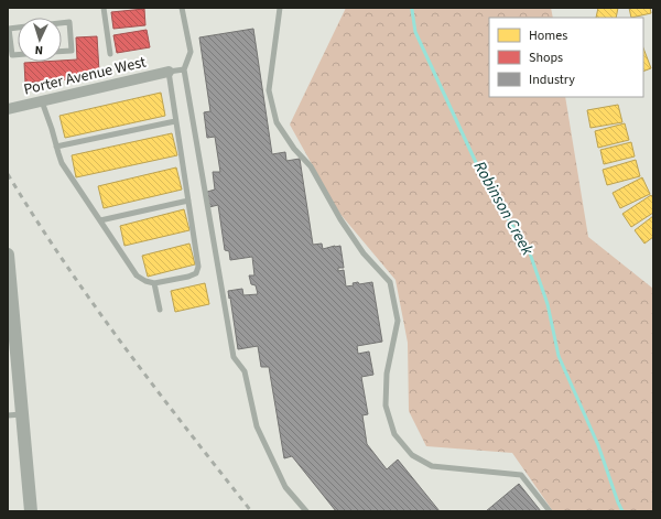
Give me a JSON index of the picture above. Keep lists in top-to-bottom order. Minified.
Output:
{"streets":{"street":["Porter Avenue West"]},"water":["Robinson Creek"],"legend":["Homes","Shops","Industry"],"north":"bottom"}
